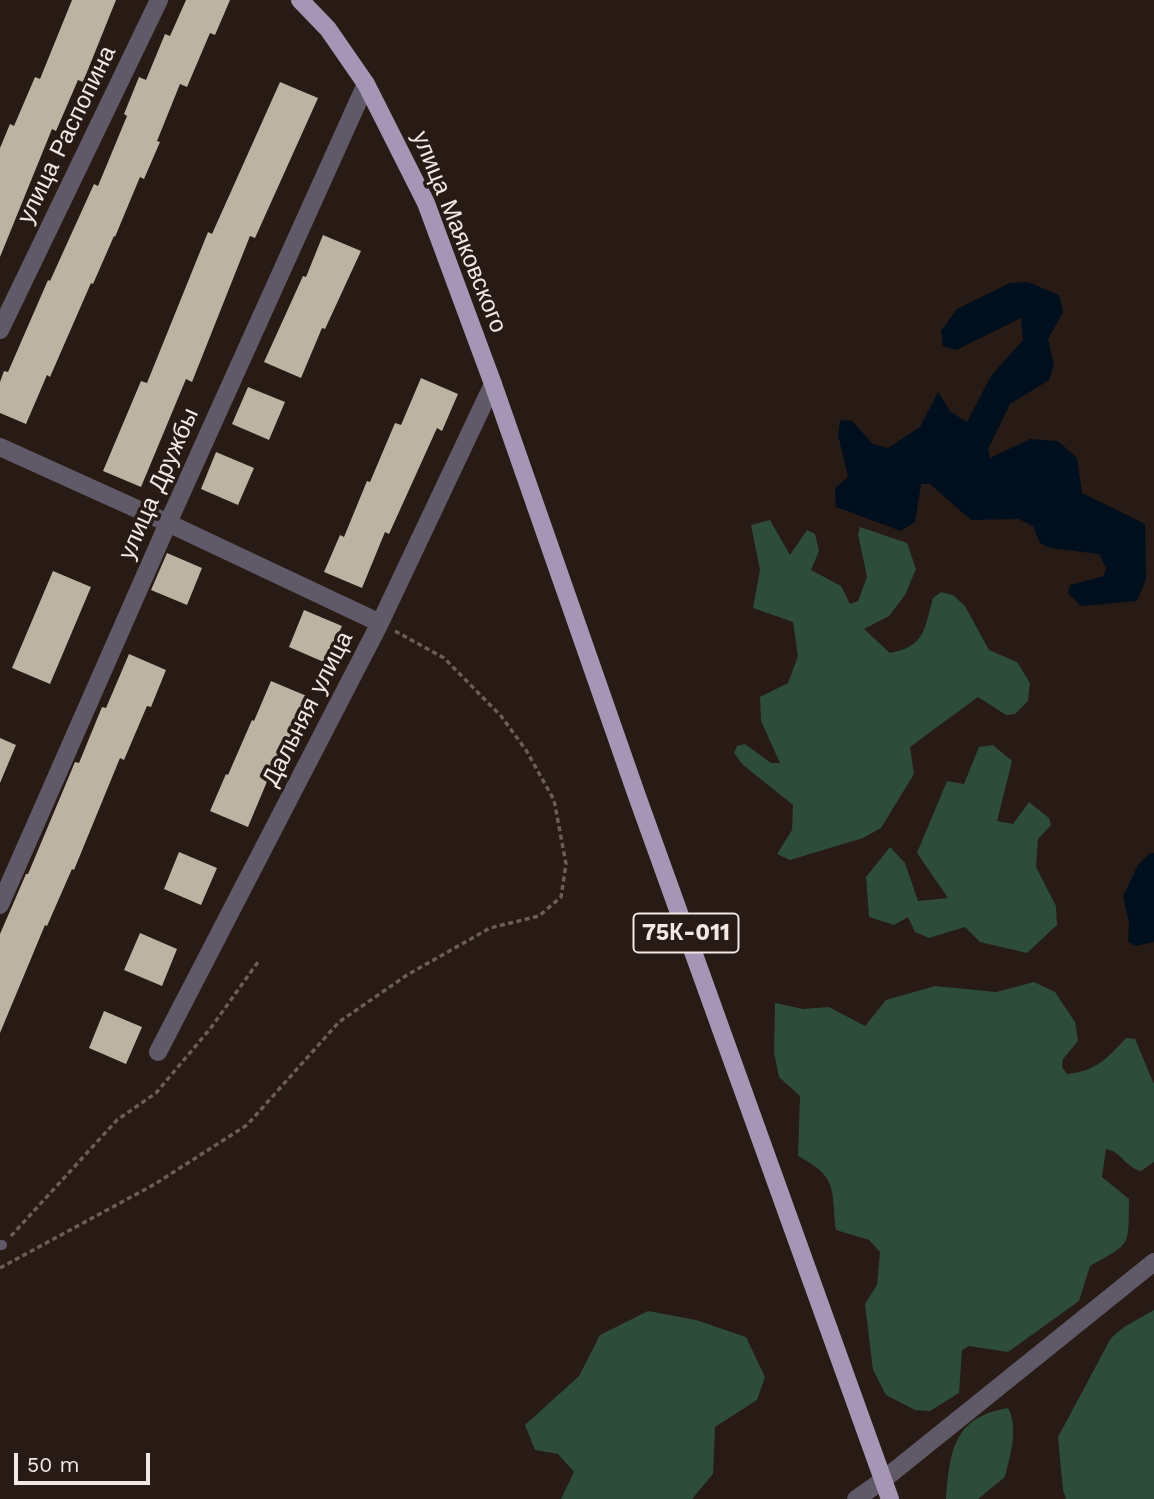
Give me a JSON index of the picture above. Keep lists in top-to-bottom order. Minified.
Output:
{"streets":{"main road":["улица Маяковского","75К-011"],"street":["улица Распопина","улица Дружбы","Дальняя улица"]},"crossings":[["улица Маяковского","улица Дружбы"],["улица Маяковского","Дальняя улица"],["улица Маяковского","75К-011"],["Дальняя улица","75К-011"]],"scale_bar":"50 m"}
